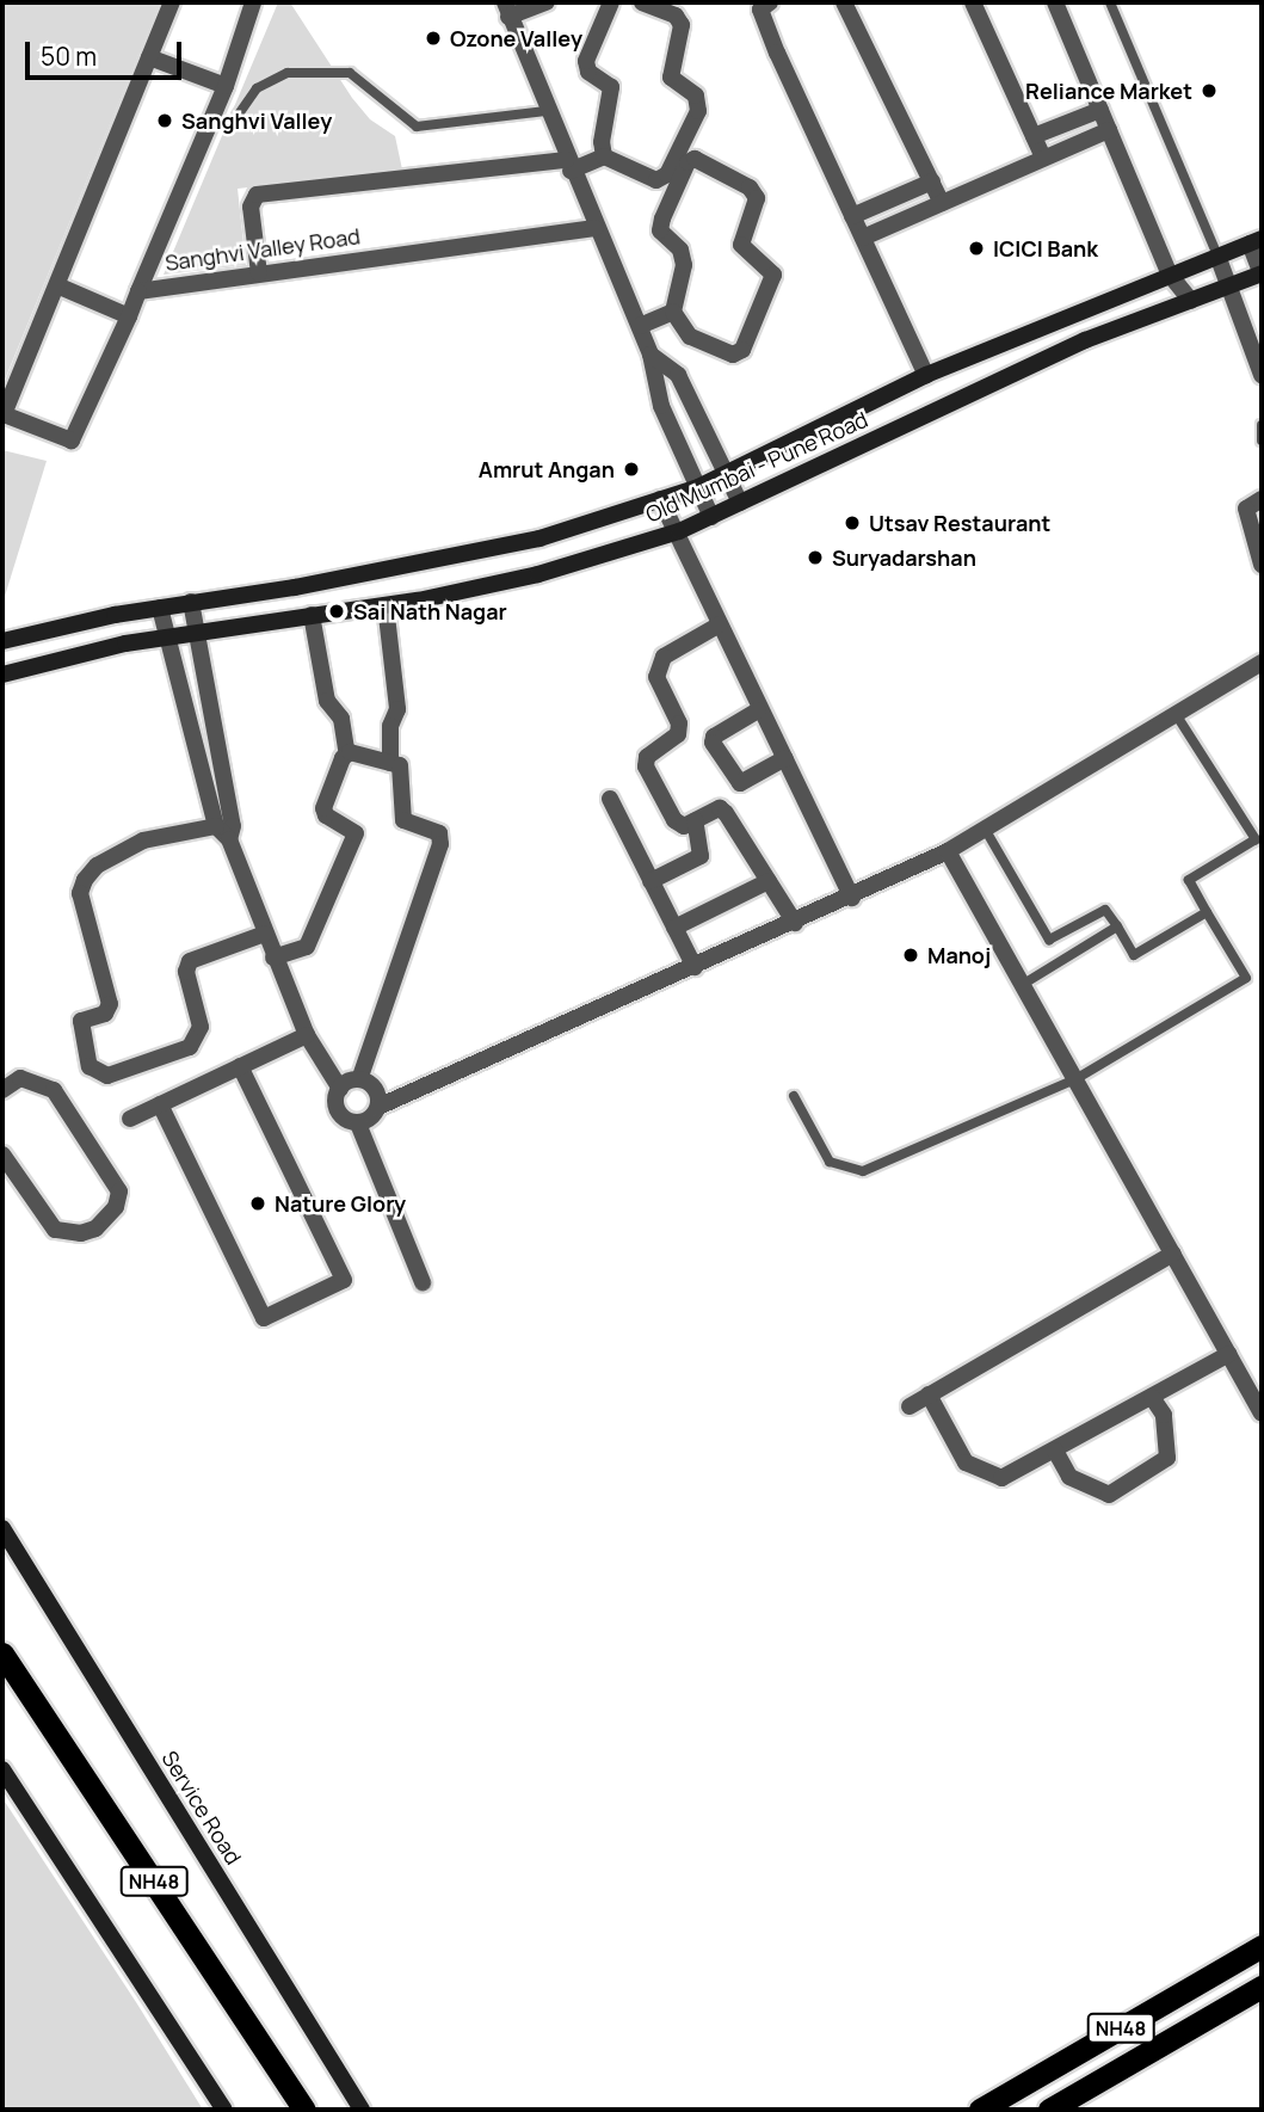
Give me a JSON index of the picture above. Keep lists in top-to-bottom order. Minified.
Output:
{"streets":{"highway":["NH48"],"main road":["Old Mumbai - Pune Road","Service Road"],"street":["Sanghvi Valley Road"]},"places":["Ozone Valley","Reliance Market","Sanghvi Valley","ICICI Bank","Amrut Angan","Utsav Restaurant","Suryadarshan","Sai Nath Nagar","Manoj","Nature Glory"],"scale_bar":"50 m"}
